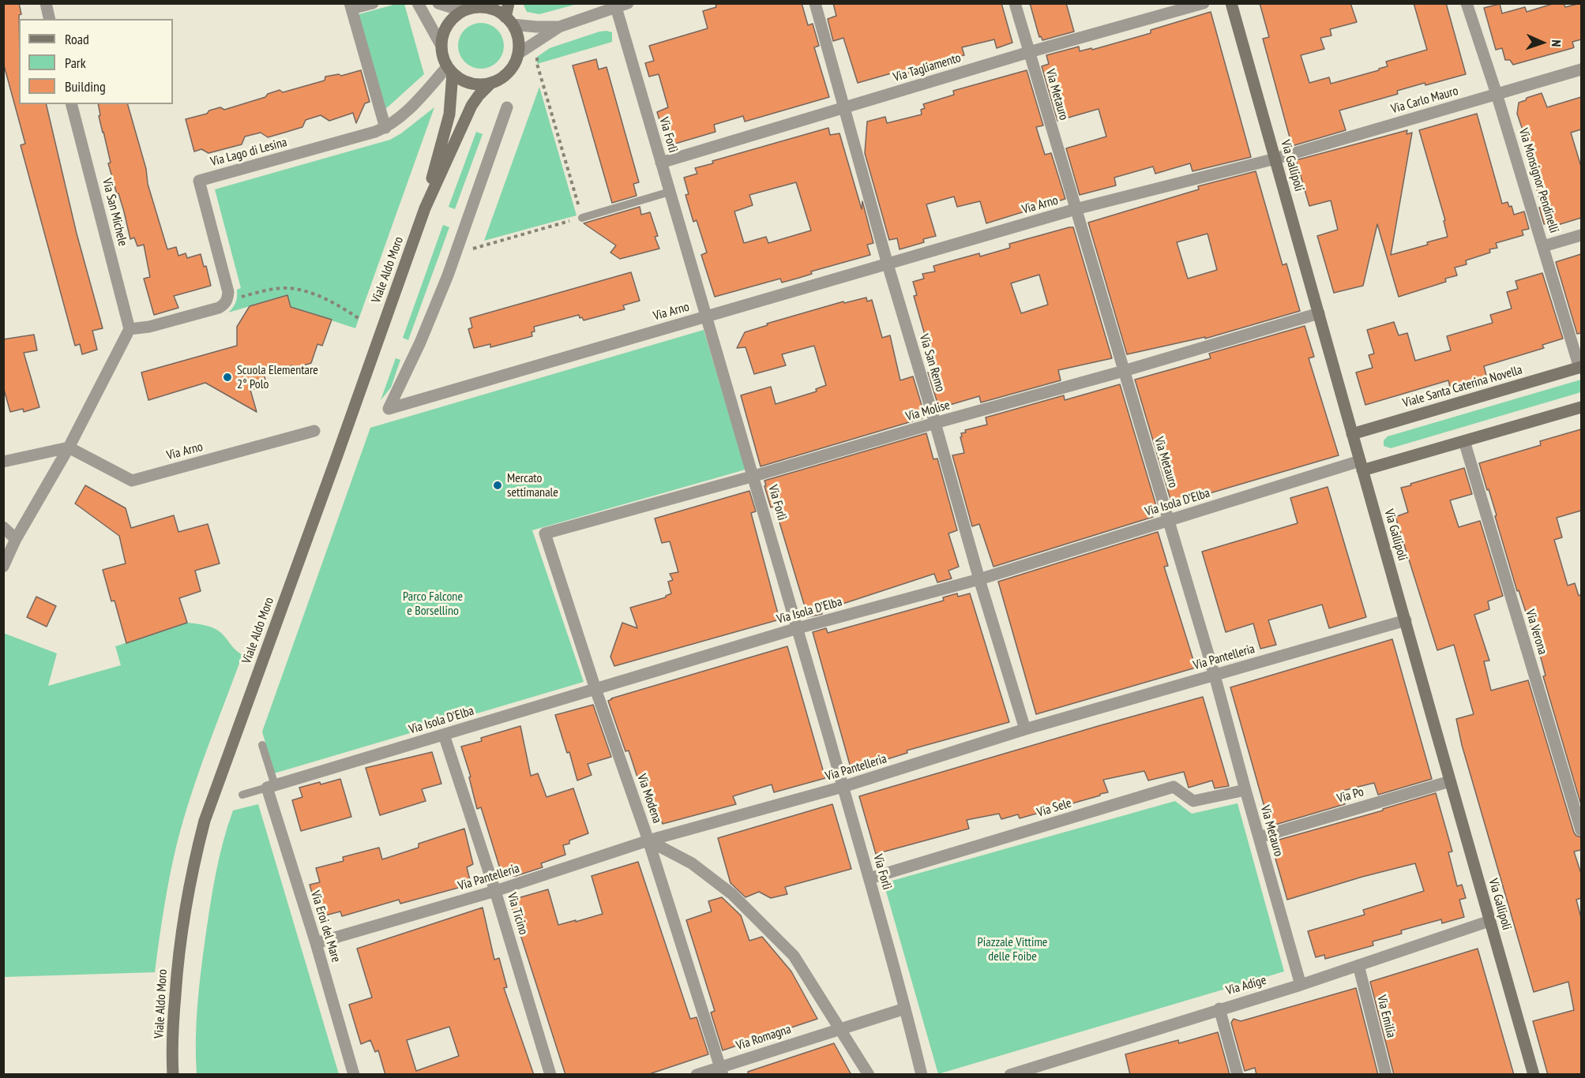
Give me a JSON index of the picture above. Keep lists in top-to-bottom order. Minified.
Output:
{"streets":{"main road":["Via Gallipoli","Viale Aldo Moro","Viale Santa Caterina Novella"],"street":["Via Tagliamento","Via Metauro","Via Carlo Mauro","Via Forlì","Via Lago di Lesina","Via Monsignor Pendinelli","Via Arno","Via San Michele","Via San Remo","Via Molise","Via Isola D'Elba","Via Verona","Via Pantelleria","Via Po","Via Modena","Via Sele","Via Ticino","Via Eroi del Mare","Via Adige","Via Emilia","Via Romagna"]},"crossings":[["Via Tagliamento","Via Metauro"],["Via Tagliamento","Via Forlì"],["Via Tagliamento","Via San Remo"],["Via Metauro","Via Arno"],["Via Metauro","Via Molise"],["Via Metauro","Via Isola D'Elba"],["Via Metauro","Via Pantelleria"],["Via Metauro","Via Po"],["Via Metauro","Via Sele"],["Via Metauro","Via Adige"],["Via Carlo Mauro","Via Gallipoli"],["Via Carlo Mauro","Via Monsignor Pendinelli"],["Via Carlo Mauro","Via Arno"],["Via Forlì","Via Arno"],["Via Forlì","Via Molise"],["Via Forlì","Via Isola D'Elba"],["Via Forlì","Via Pantelleria"],["Via Forlì","Via Sele"],["Via Forlì","Via Romagna"],["Via Lago di Lesina","Viale Aldo Moro"],["Via Gallipoli","Via Arno"],["Via Gallipoli","Viale Santa Caterina Novella"],["Via Gallipoli","Via Molise"],["Via Gallipoli","Via Isola D'Elba"],["Via Gallipoli","Via Pantelleria"],["Via Gallipoli","Via Po"],["Via Gallipoli","Via Adige"],["Via Monsignor Pendinelli","Viale Santa Caterina Novella"],["Via Arno","Via San Remo"],["Via San Remo","Via Molise"],["Via San Remo","Via Isola D'Elba"],["Via San Remo","Via Pantelleria"],["Via Molise","Via Modena"],["Via Isola D'Elba","Via Modena"],["Via Isola D'Elba","Via Ticino"],["Via Isola D'Elba","Via Eroi del Mare"],["Via Pantelleria","Via Modena"],["Via Pantelleria","Via Ticino"],["Via Pantelleria","Via Eroi del Mare"],["Via Modena","Via Romagna"],["Via Adige","Via Emilia"]],"parks":["Parco Falcone e Borsellino","Piazzale Vittime delle Foibe"],"places":["Scuola Elementare 2° Polo","Mercato settimanale"],"legend":["Road","Park","Building"],"north":"right"}
